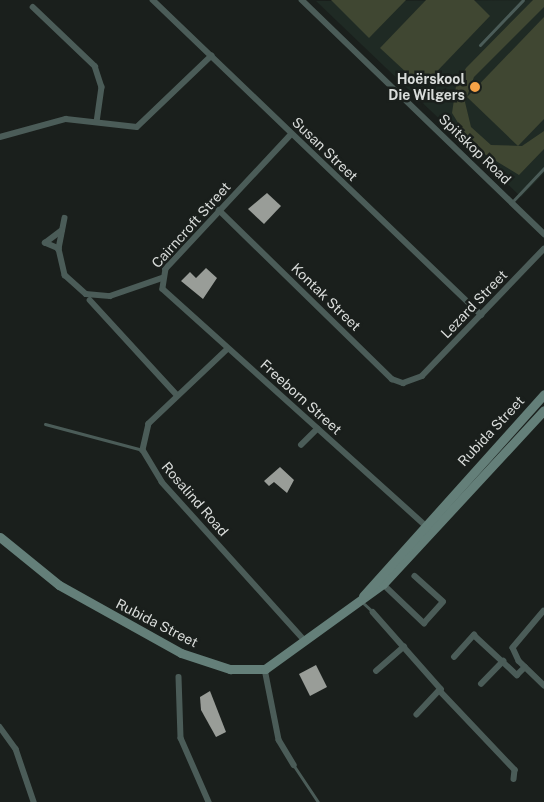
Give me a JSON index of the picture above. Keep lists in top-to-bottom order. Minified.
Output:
{"streets":{"street":["Susan Street","Spitskop Road","Cairncroft Street","Kontak Street","Lezard Street","Freeborn Street","Rubida Street","Rosalind Road"]},"crossings":[["Susan Street","Cairncroft Street"],["Susan Street","Lezard Street"],["Cairncroft Street","Kontak Street"],["Cairncroft Street","Freeborn Street"],["Kontak Street","Lezard Street"],["Freeborn Street","Rubida Street"],["Rubida Street","Rosalind Road"]],"places":["Hoërskool Die Wilgers"]}
